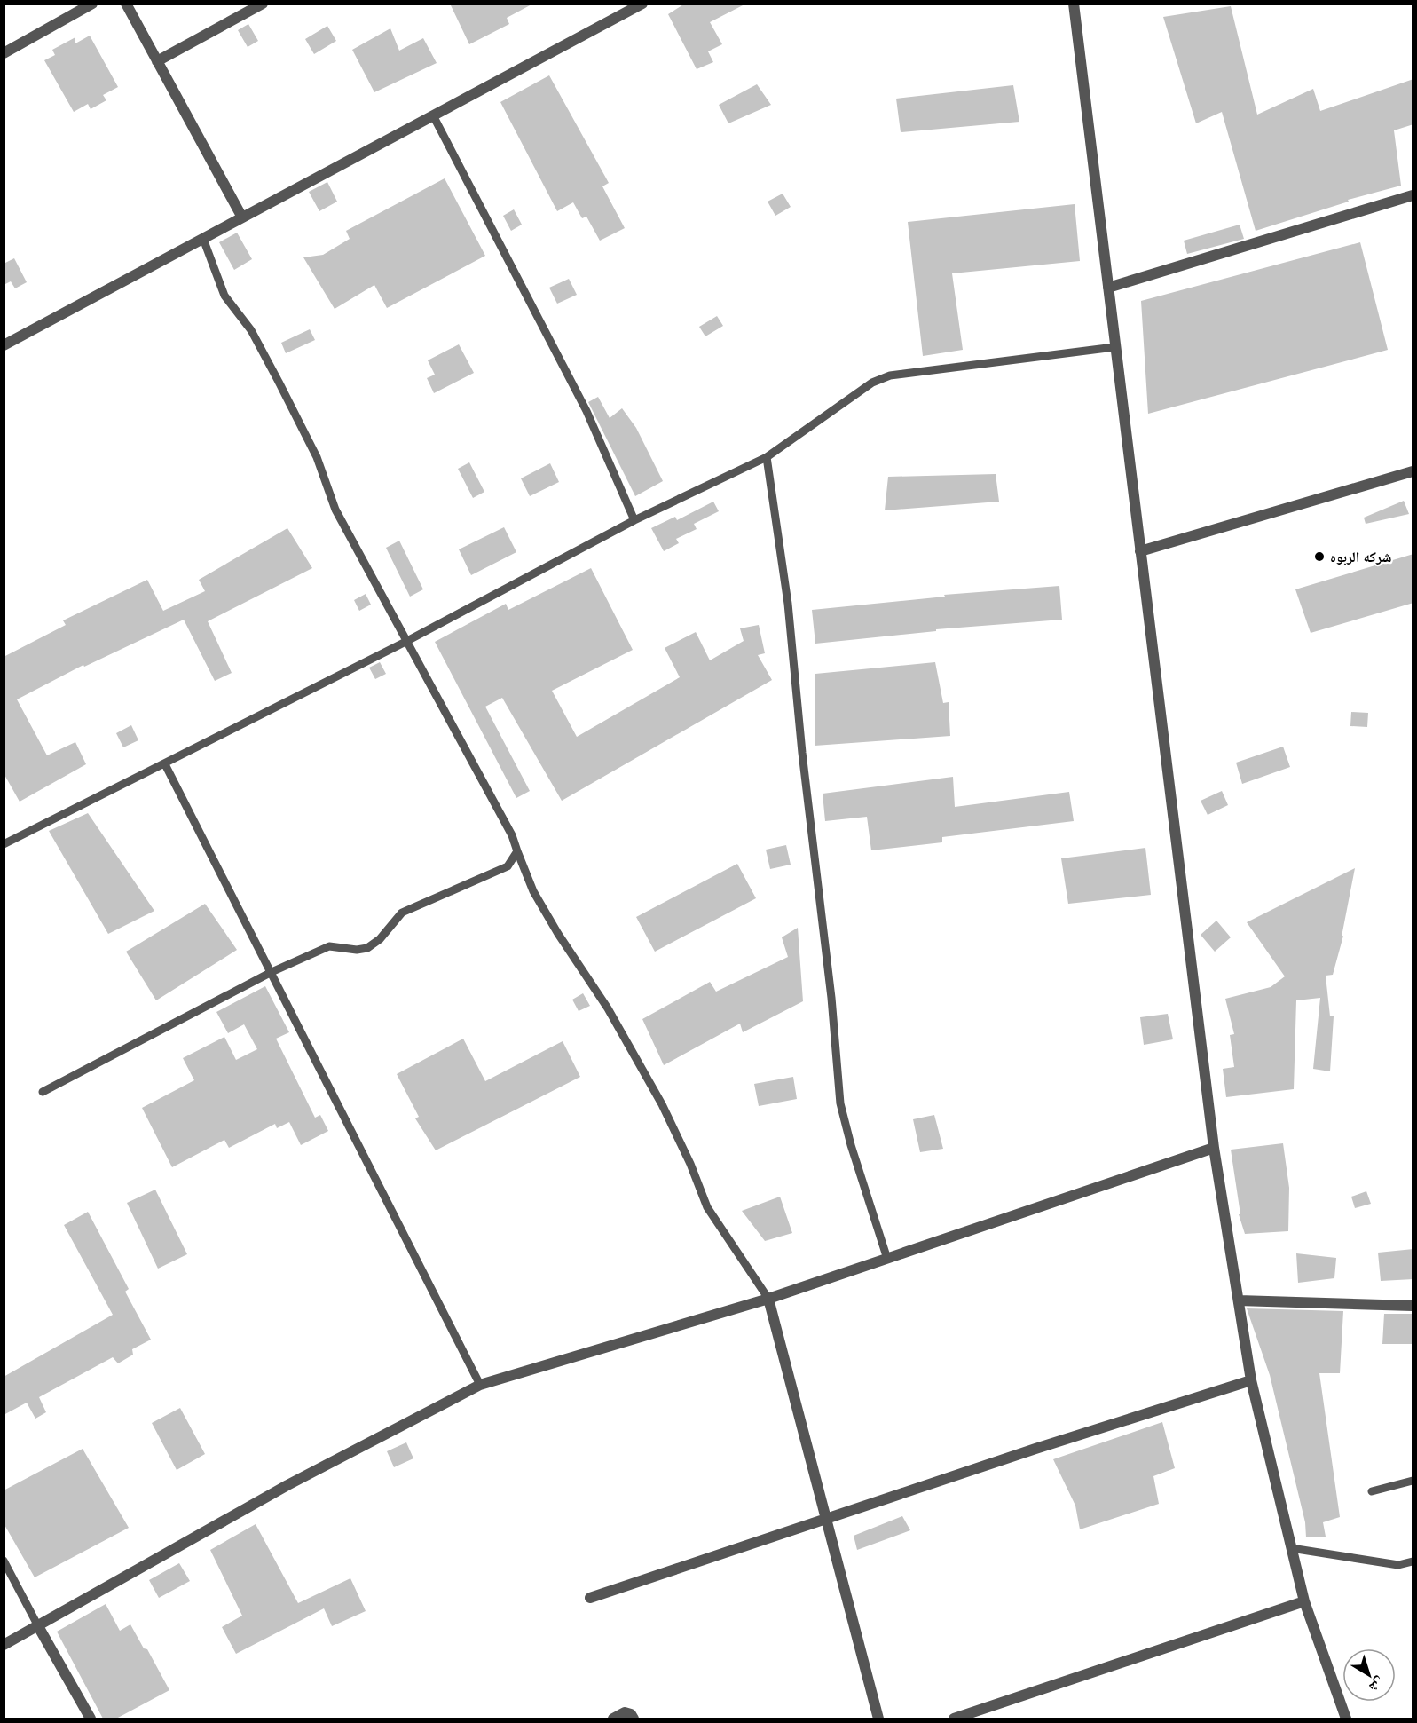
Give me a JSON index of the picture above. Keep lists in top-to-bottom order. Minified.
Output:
{"places":["شركه الربوه"],"north":"bottom right"}
